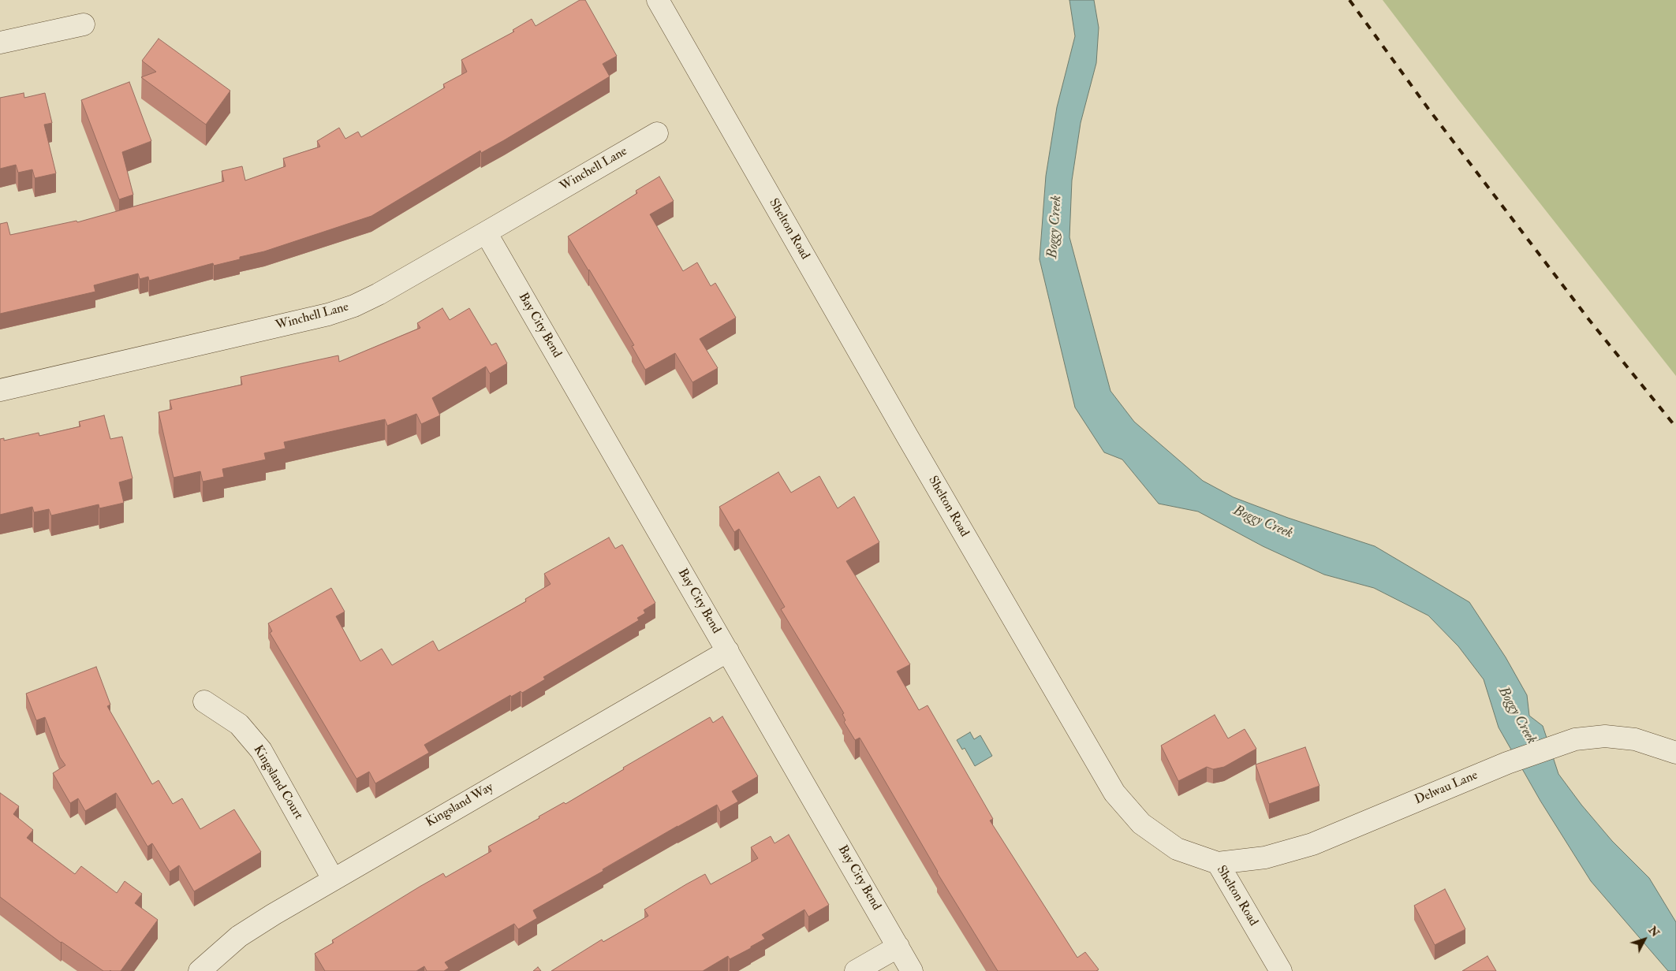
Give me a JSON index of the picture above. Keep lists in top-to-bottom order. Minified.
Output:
{"streets":{"street":["Winchell Lane","Shelton Road","Bay City Bend","Kingsland Court","Delwau Lane","Kingsland Way"]},"crossings":[["Winchell Lane","Bay City Bend"],["Shelton Road","Delwau Lane"],["Bay City Bend","Kingsland Way"],["Kingsland Court","Kingsland Way"]],"water":["Boggy Creek"],"north":"top right"}
